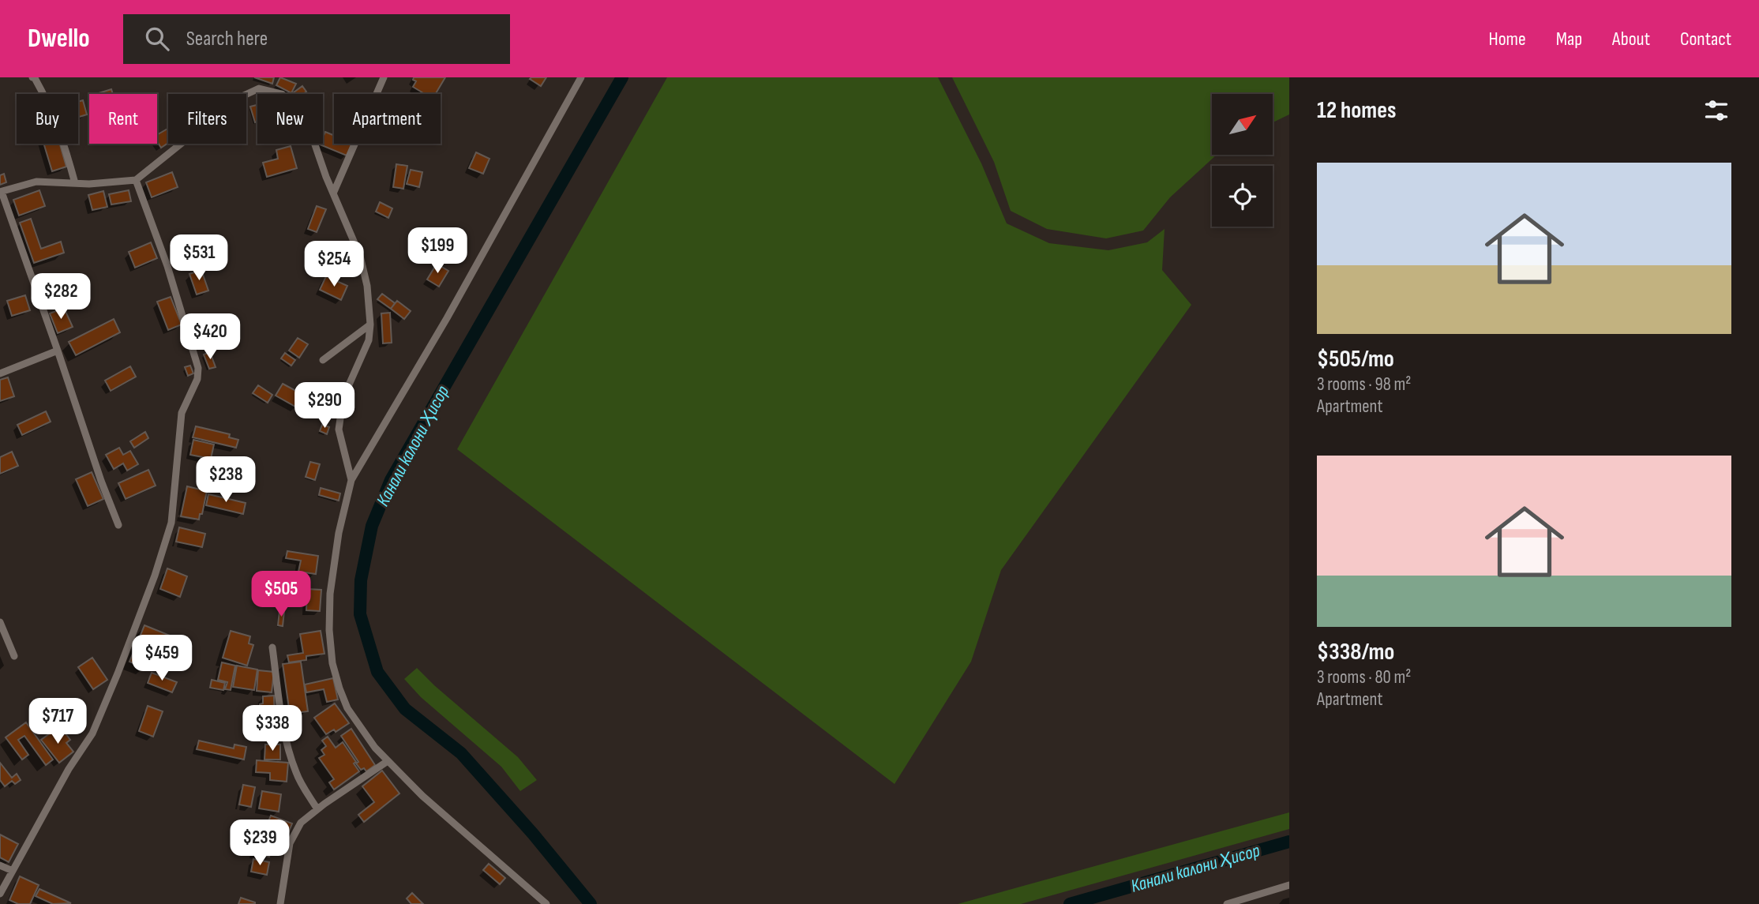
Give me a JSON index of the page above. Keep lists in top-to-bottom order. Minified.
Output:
{"water":["Канали калони Ҳисор"],"north":"top right","page":{"header":"Dwello","search":"Search here","nav":["Home","Map","About","Contact"],"heading":"12 homes","chip":["Buy","Rent","Filters","New","Apartment"],"list":[{"name":"$505/mo","note":"3 rooms · 98 m² · Apartment"},{"name":"$338/mo","note":"3 rooms · 80 m² · Apartment"}],"price":["$199","$531","$254","$282","$420","$290","$238","$505","$459","$717","$338","$239"]}}
